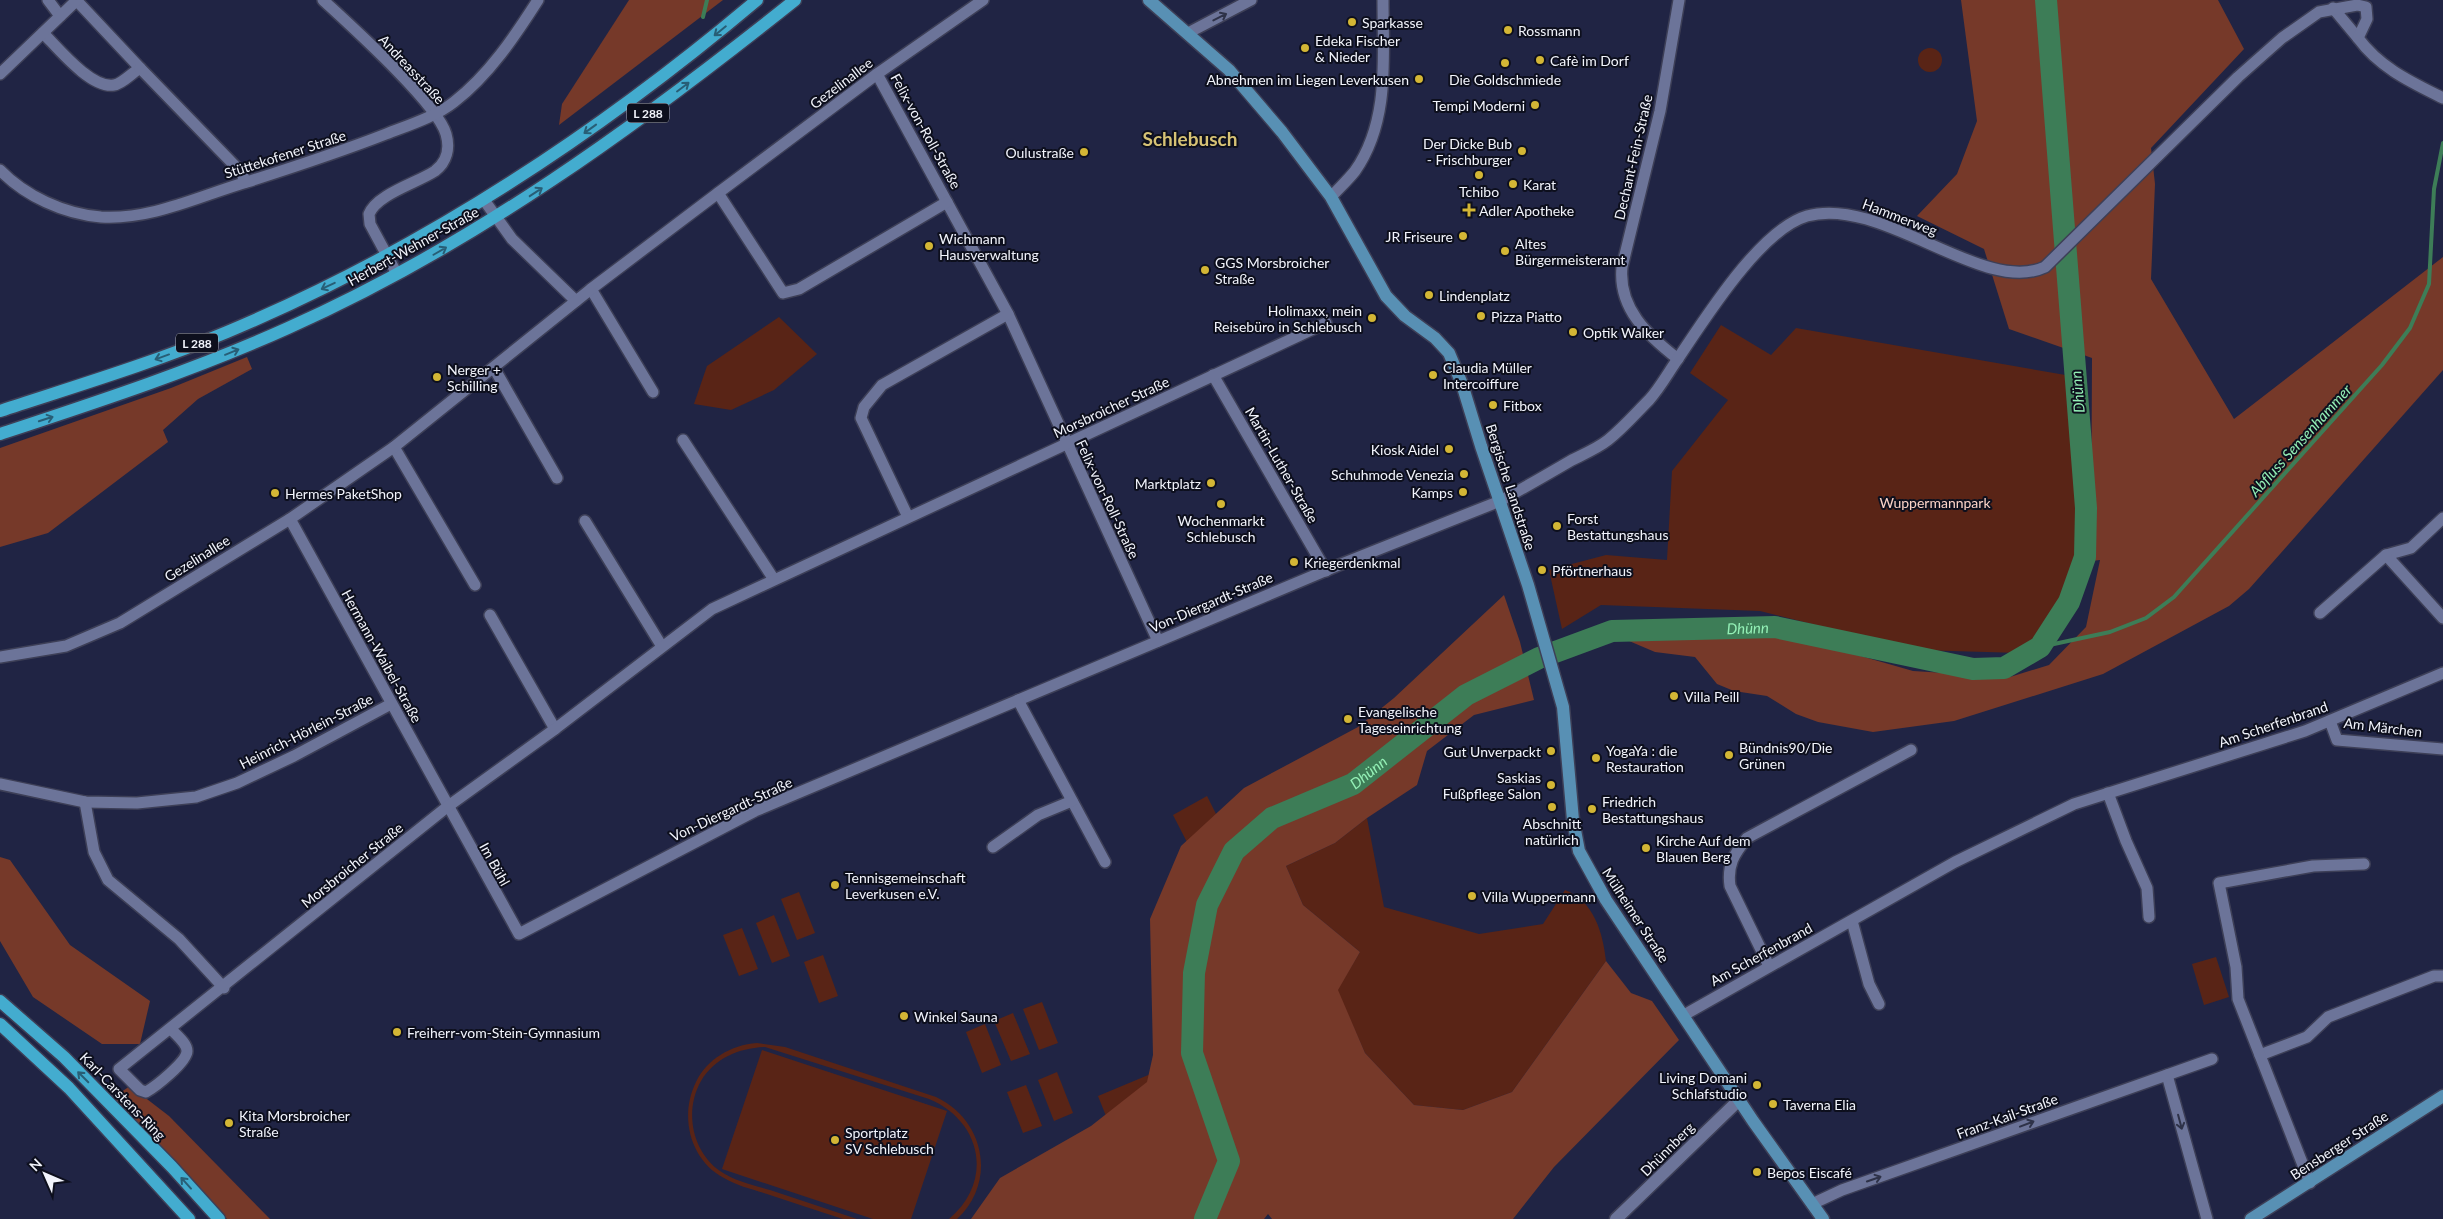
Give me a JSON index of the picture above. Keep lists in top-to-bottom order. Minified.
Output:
{"streets":{"main road":["L 288","Herbert-Wehner-Straße","Bergische Landstraße","Mülheimer Straße","Karl-Carstens-Ring","Bensberger Straße"],"street":["Andreasstraße","Gezelinallee","Felix-von-Roll-Straße","Stüttekofener Straße","Dechant-Fein-Straße","Hammerweg","Morsbroicher Straße","Martin-Luther-Straße","Von-Diergardt-Straße","Hermann-Waibel-Straße","Am Scherfenbrand","Am Märchen","Heinrich-Hörlein-Straße","Im Bühl","Franz-Kail-Straße","Dhünnberg"]},"crossings":[["Andreasstraße","Stüttekofener Straße"],["Andreasstraße","Herbert-Wehner-Straße"],["Gezelinallee","Felix-von-Roll-Straße"],["Gezelinallee","Hermann-Waibel-Straße"],["Felix-von-Roll-Straße","Morsbroicher Straße"],["Felix-von-Roll-Straße","Von-Diergardt-Straße"],["Dechant-Fein-Straße","Hammerweg"],["Hammerweg","Bergische Landstraße"],["Hammerweg","Von-Diergardt-Straße"],["Morsbroicher Straße","Martin-Luther-Straße"],["Morsbroicher Straße","Hermann-Waibel-Straße"],["Morsbroicher Straße","Im Bühl"],["Martin-Luther-Straße","Von-Diergardt-Straße"],["Bergische Landstraße","Von-Diergardt-Straße"],["Bergische Landstraße","Mülheimer Straße"],["Von-Diergardt-Straße","Im Bühl"],["Hermann-Waibel-Straße","Heinrich-Hörlein-Straße"],["Hermann-Waibel-Straße","Im Bühl"],["Am Scherfenbrand","Am Märchen"],["Am Scherfenbrand","Mülheimer Straße"],["Mülheimer Straße","Franz-Kail-Straße"],["Mülheimer Straße","Dhünnberg"]],"one_way":["Franz-Kail-Straße"],"districts":["Schlebusch"],"water":["Dhünn","Abfluss Sensenhammer"],"parks":["Wuppermannpark"],"places":{"other":["Sparkasse","Rossmann","Edeka Fischer & Nieder","Cafè im Dorf","Die Goldschmiede","Abnehmen im Liegen Leverkusen","Tempi Moderni","Der Dicke Bub - Frischburger","Oulustraße","Tchibo","Karat","JR Friseure","Wichmann Hausverwaltung","Altes Bürgermeisteramt","GGS Morsbroicher Straße","Lindenplatz","Pizza Piatto","Holimaxx, mein Reisebüro in Schlebusch","Optik Walker","Claudia Müller Intercoiffure","Nerger + Schilling","Fitbox","Kiosk Aidel","Schuhmode Venezia","Marktplatz","Kamps","Hermes PaketShop","Wochenmarkt Schlebusch","Forst Bestattungshaus","Kriegerdenkmal","Pförtnerhaus","Villa Peill","Evangelische Tageseinrichtung","Gut Unverpackt","Bündnis90/Die Grünen","YogaYa : die Restauration","Saskias Fußpflege Salon","Abschnitt natürlich","Friedrich Bestattungshaus","Kirche Auf dem Blauen Berg","Tennisgemeinschaft Leverkusen e.V.","Villa Wuppermann","Winkel Sauna","Freiherr-vom-Stein-Gymnasium","Living Domani Schlafstudio","Taverna Elia","Kita Morsbroicher Straße","Sportplatz SV Schlebusch","Bepos Eiscafé"],"health":["Adler Apotheke"]},"north":"top left"}
